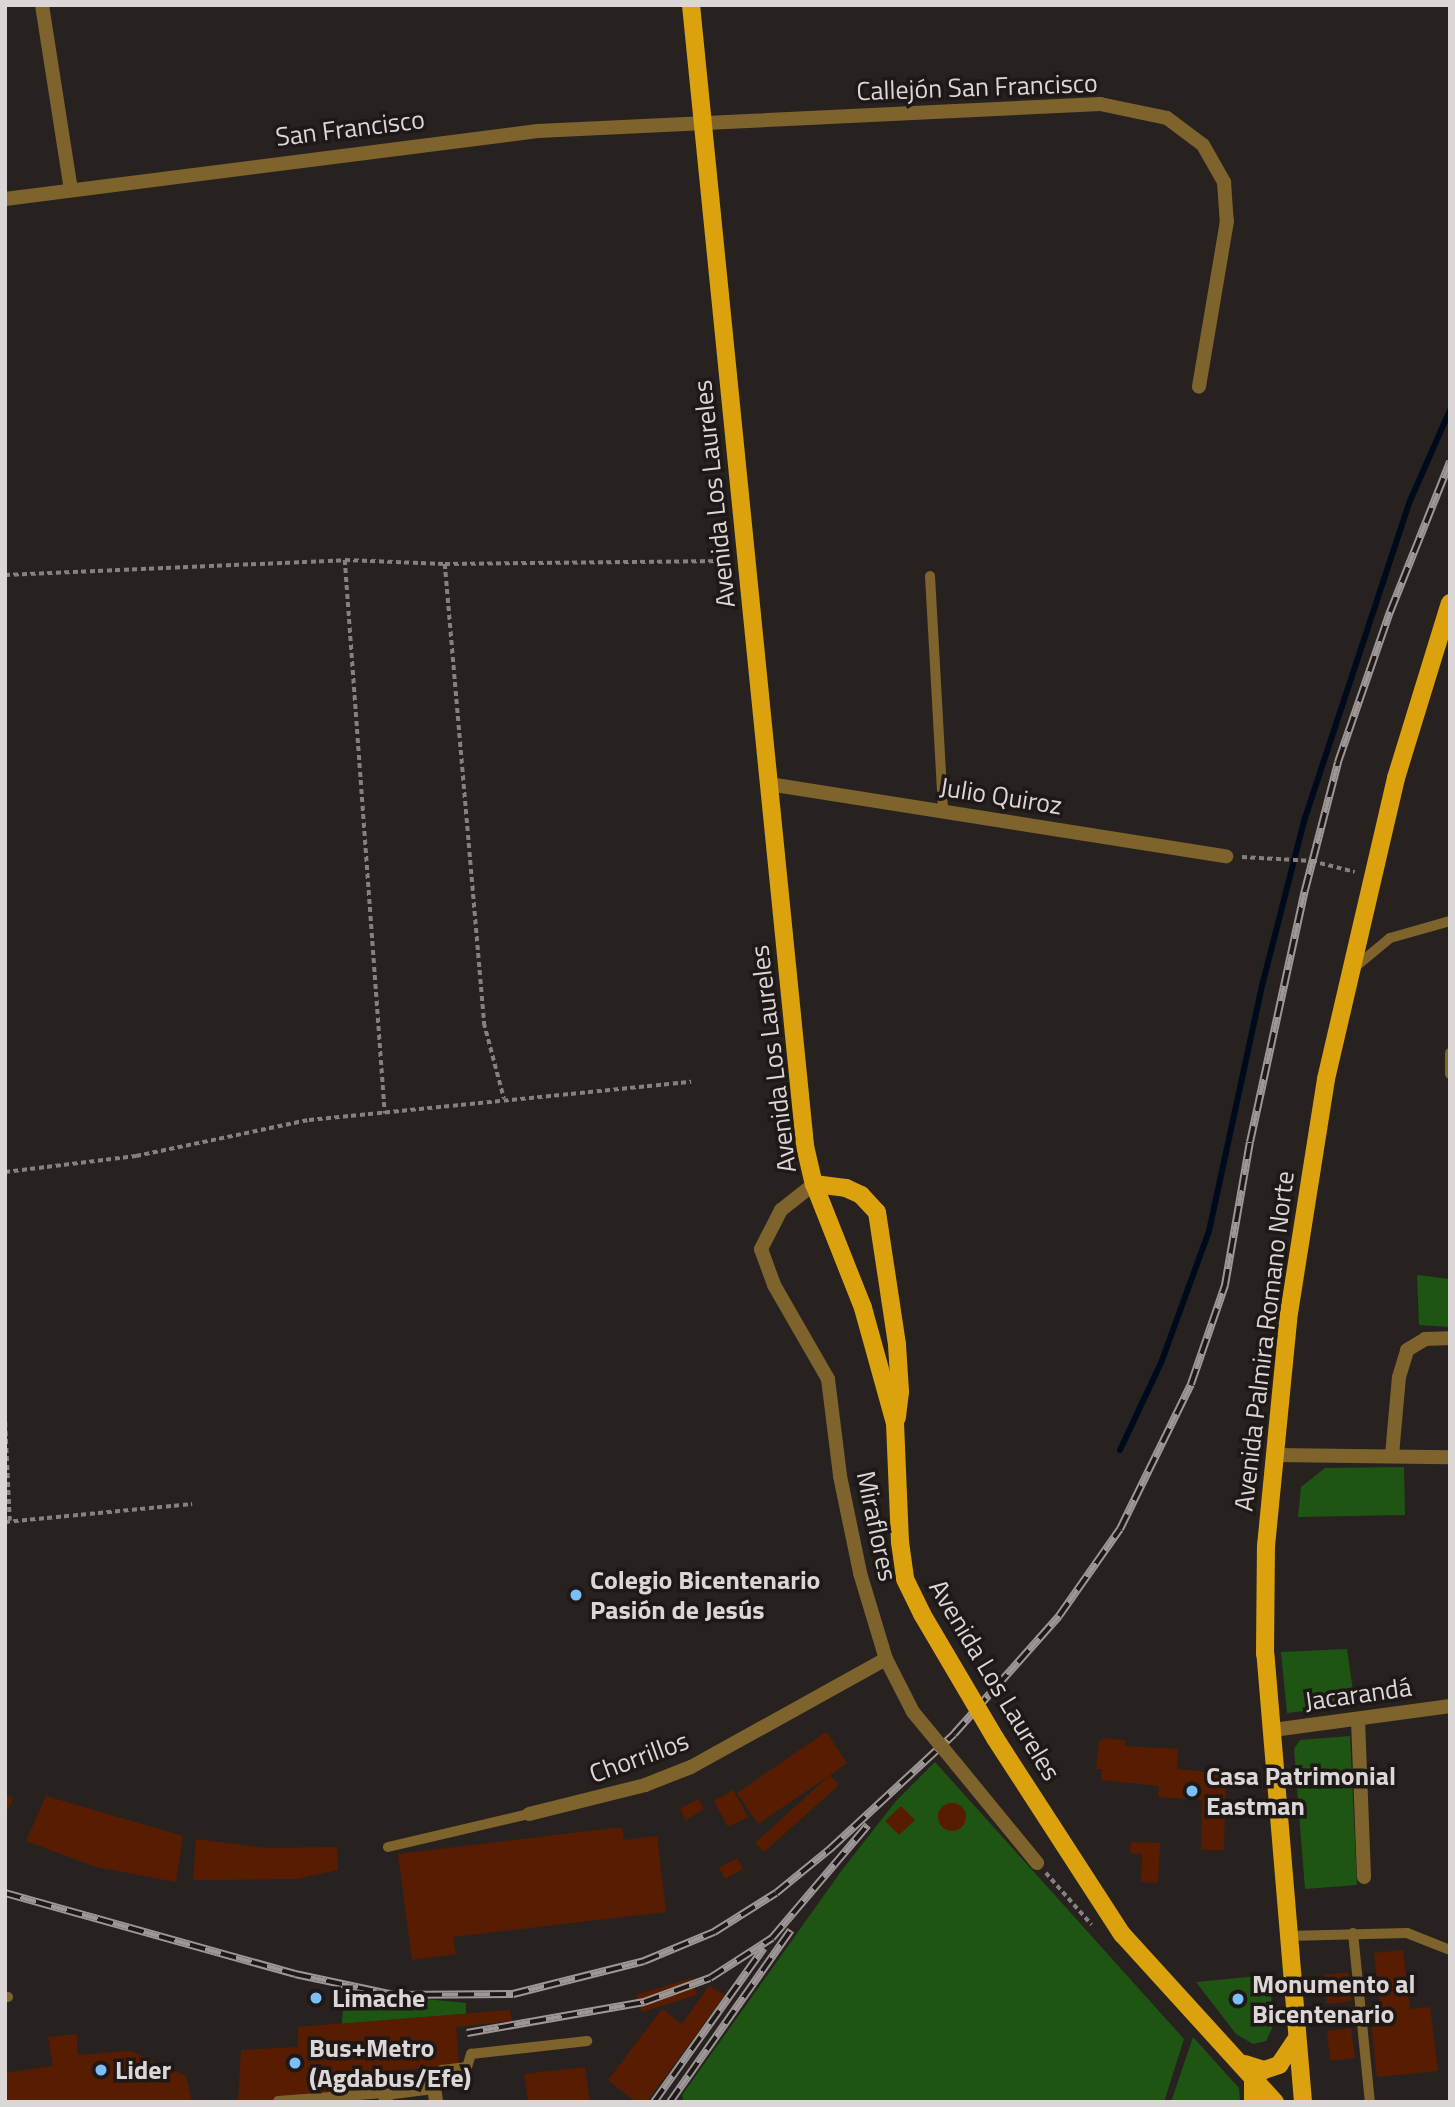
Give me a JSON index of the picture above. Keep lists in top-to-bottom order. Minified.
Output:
{"streets":{"main road":["Avenida Los Laureles","Avenida Palmira Romano Norte"],"street":["Callejón San Francisco","San Francisco","Julio Quiroz","Miraflores","Jacarandá","Chorrillos"]},"crossings":[["Callejón San Francisco","San Francisco"],["Callejón San Francisco","Avenida Los Laureles"],["San Francisco","Avenida Los Laureles"],["Avenida Los Laureles","Julio Quiroz"],["Avenida Los Laureles","Miraflores"],["Avenida Palmira Romano Norte","Jacarandá"],["Miraflores","Chorrillos"]],"places":["Colegio Bicentenario Pasión de Jesús","Casa Patrimonial Eastman","Limache","Monumento al Bicentenario","Bus+Metro (Agdabus/Efe)","Lider"]}
